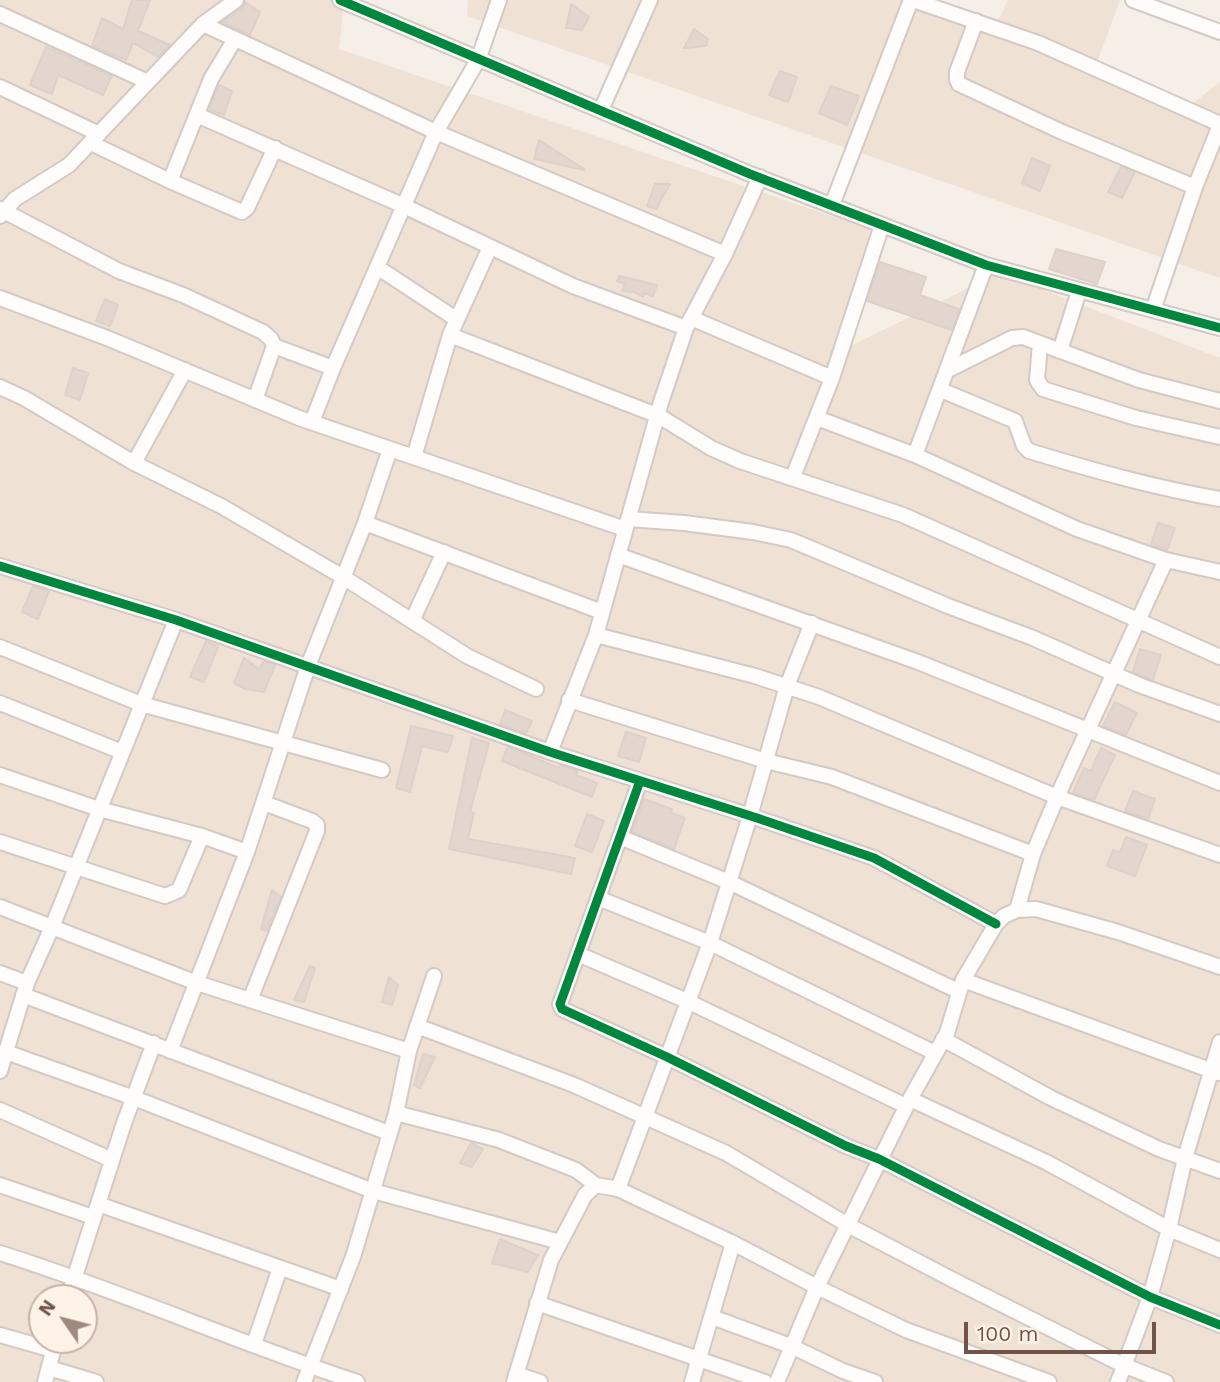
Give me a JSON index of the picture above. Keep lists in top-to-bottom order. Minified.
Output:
{"scale_bar":"100 m","north":"top left"}
